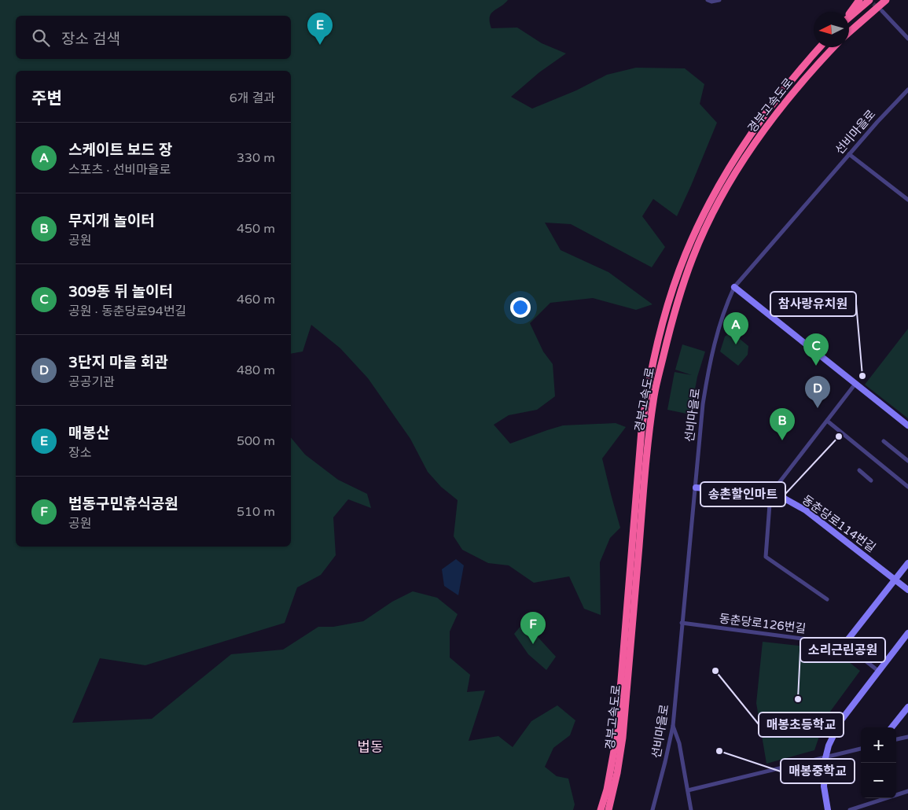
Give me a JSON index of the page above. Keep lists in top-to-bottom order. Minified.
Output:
{"streets":{"highway":["경부고속도로"],"main road":["동춘당로114번길"],"street":["선비마을로","동춘당로126번길"]},"crossings":[["선비마을로","동춘당로114번길"],["선비마을로","동춘당로126번길"]],"districts":["법동"],"places":["참사랑유치원","송촌할인마트","매봉초등학교","소리근린공원","매봉중학교"],"north":"left","page":{"pins":["E","A","C","D","B","F"],"search":"장소 검색","heading":["주변","6개 결과"],"list":[{"mark":"A","name":"스케이트 보드 장","note":"스포츠 · 선비마을로","value":"330 m"},{"mark":"B","name":"무지개 놀이터","note":"공원","value":"450 m"},{"mark":"C","name":"309동 뒤 놀이터","note":"공원 · 동춘당로94번길","value":"460 m"},{"mark":"D","name":"3단지 마을 회관","note":"공공기관","value":"480 m"},{"mark":"E","name":"매봉산","note":"장소","value":"500 m"},{"mark":"F","name":"법동구민휴식공원","note":"공원","value":"510 m"}],"map_buttons":["+","−"]}}
